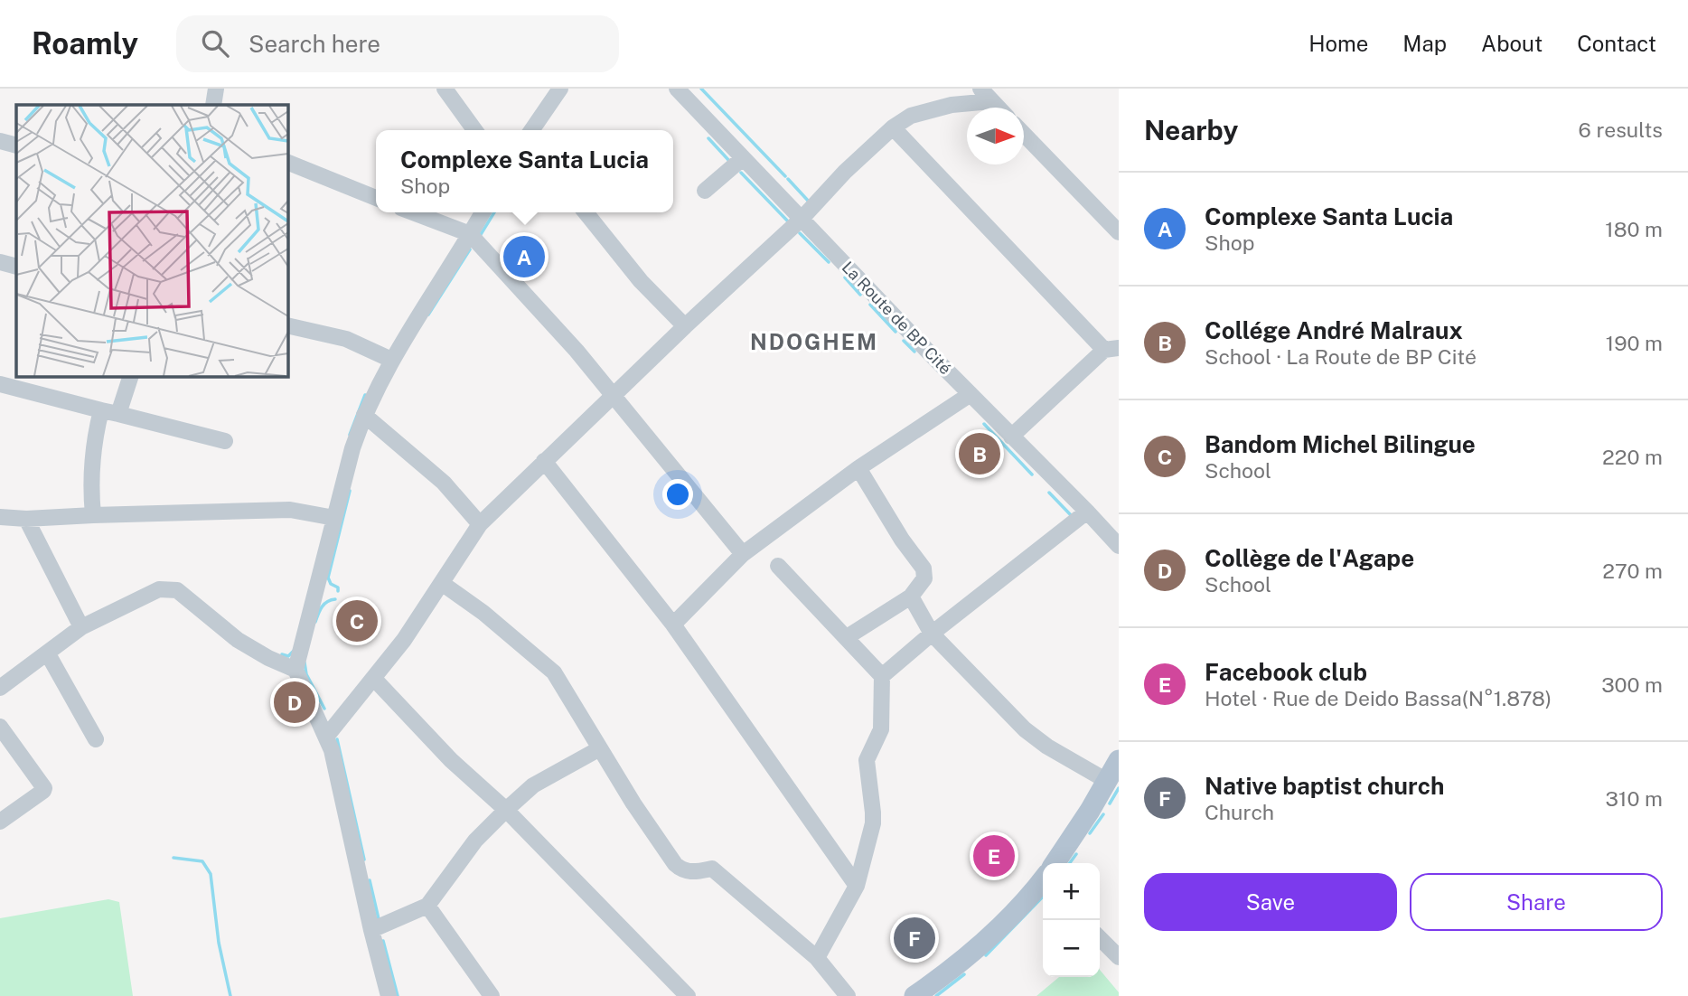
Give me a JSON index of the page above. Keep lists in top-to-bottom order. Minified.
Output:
{"streets":{"street":["La Route de BP Cité"]},"districts":["NDOGHEM"],"north":"right","page":{"header":"Roamly","search":"Search here","nav":["Home","Map","About","Contact"],"heading":["Nearby","6 results"],"popup":["Complexe Santa Lucia","Shop"],"list":[{"mark":"A","name":"Complexe Santa Lucia","note":"Shop","value":"180 m"},{"mark":"B","name":"Collége André Malraux","note":"School · La Route de BP Cité","value":"190 m"},{"mark":"C","name":"Bandom Michel Bilingue","note":"School","value":"220 m"},{"mark":"D","name":"Collège de l'Agape","note":"School","value":"270 m"},{"mark":"E","name":"Facebook club","note":"Hotel · Rue de Deido Bassa(N°1.878)","value":"300 m"},{"mark":"F","name":"Native baptist church","note":"Church","value":"310 m"}],"pins":["A","B","C","D","E","F"],"buttons":["Save","Share"],"map_buttons":["+","−"]}}
